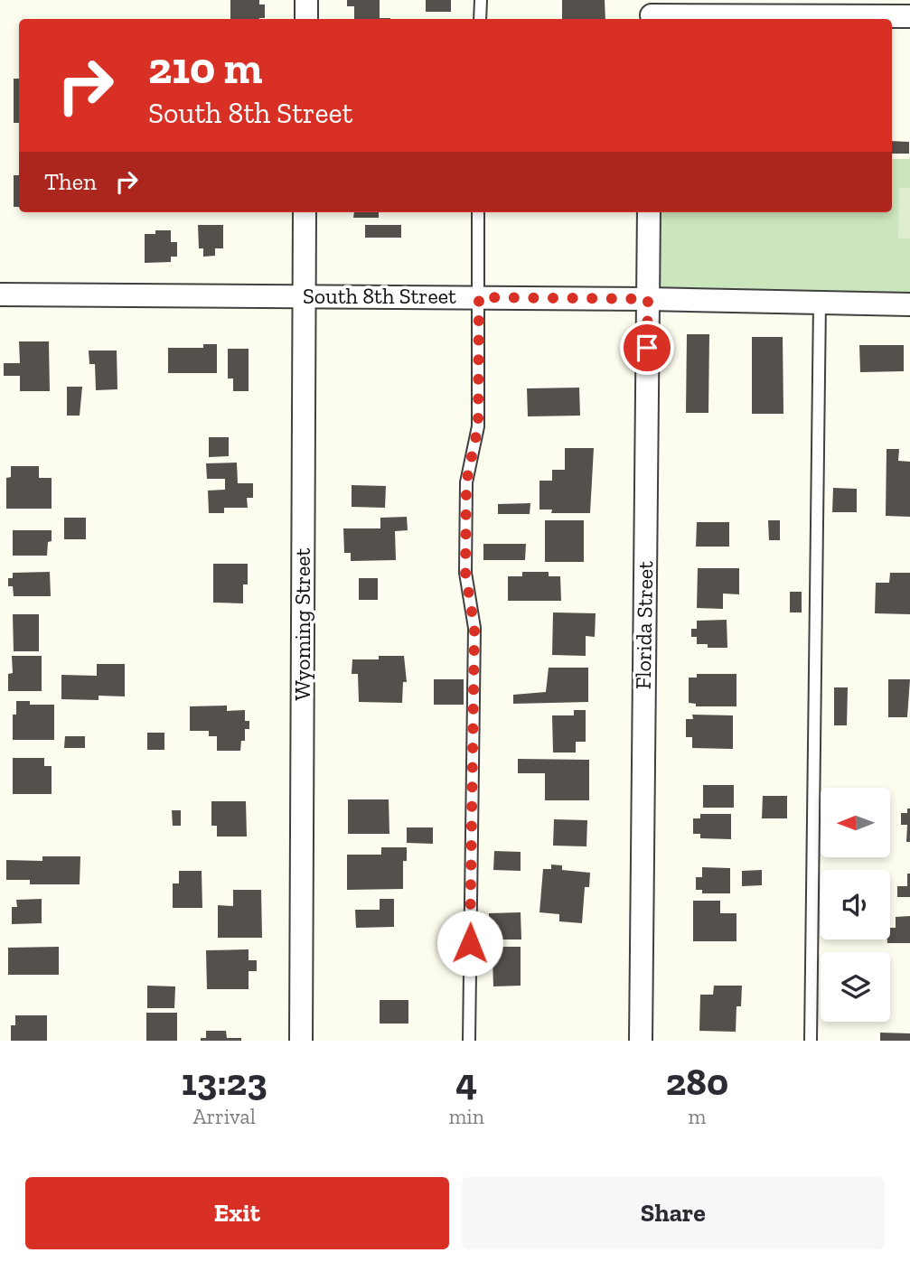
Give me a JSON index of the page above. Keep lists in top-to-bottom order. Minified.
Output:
{"streets":{"street":["South 8th Street","Wyoming Street","Florida Street"]},"crossings":[["South 8th Street","Wyoming Street"],["South 8th Street","Florida Street"]],"north":"left","page":{"turn":["210 m","South 8th Street"],"then":"Then","eta":["13:23","Arrival","4","min","280","m"],"buttons":["Exit","Share"]}}
